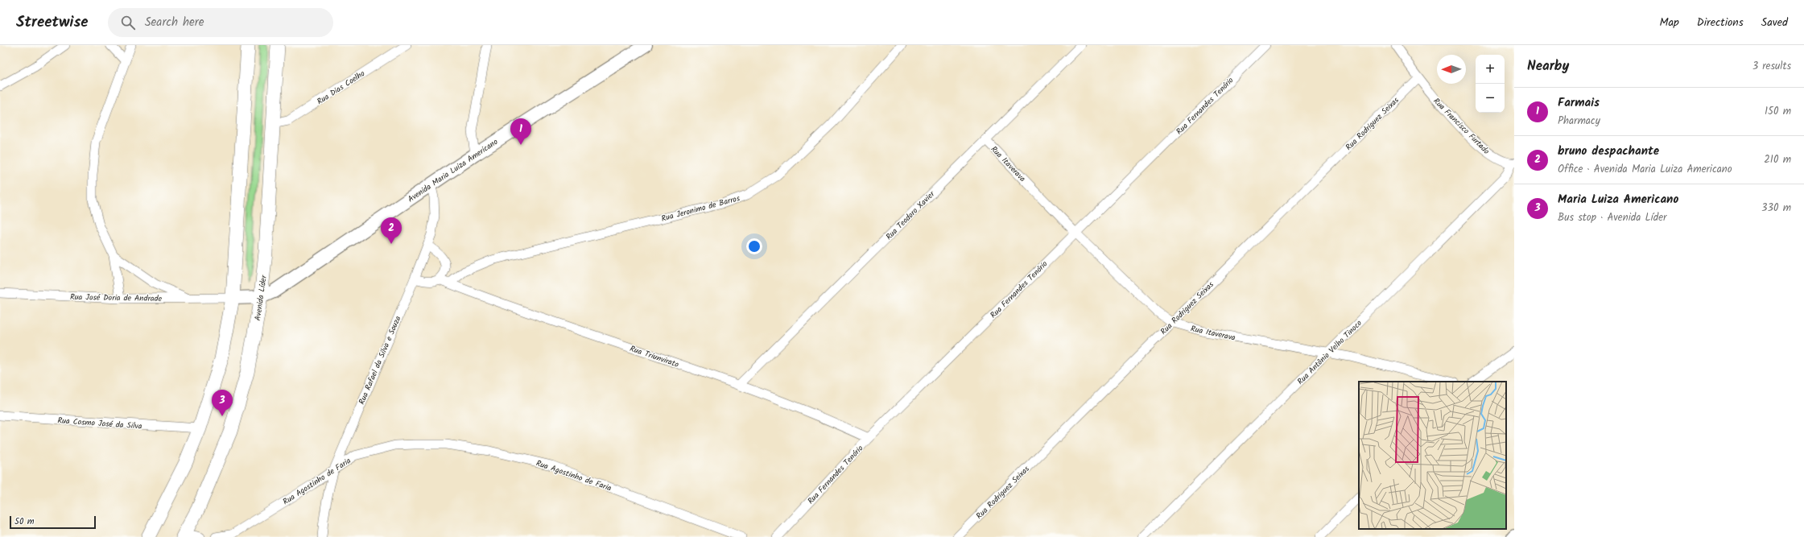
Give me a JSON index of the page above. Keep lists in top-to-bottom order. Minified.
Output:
{"streets":{"main road":["Avenida Maria Luiza Americano","Avenida Líder"],"street":["Rua Dias Coelho","Rua Fernandes Tenório","Rua Rodriguez Seixas","Rua Francisco Furtado","Rua Itaverava","Rua Jeronimo de Barros","Rua Teodoro Xavier","Rua José Doria de Andrade","Rua Antônio Velho Tinoco","Rua Triunvirato","Rua Rafael da Silva e Souza","Rua Cosmo José da Silva","Rua Agostinho de Faria"]},"crossings":[["Rua Dias Coelho","Avenida Líder"],["Rua Fernandes Tenório","Rua Itaverava"],["Rua Fernandes Tenório","Rua Triunvirato"],["Rua Rodriguez Seixas","Rua Francisco Furtado"],["Rua Rodriguez Seixas","Rua Itaverava"],["Rua Francisco Furtado","Rua Antônio Velho Tinoco"],["Rua Itaverava","Rua Teodoro Xavier"],["Rua Itaverava","Rua Antônio Velho Tinoco"],["Avenida Maria Luiza Americano","Avenida Líder"],["Avenida Maria Luiza Americano","Rua Rafael da Silva e Souza"],["Rua Jeronimo de Barros","Rua Triunvirato"],["Rua Teodoro Xavier","Rua Triunvirato"],["Rua Rafael da Silva e Souza","Rua Agostinho de Faria"]],"scale_bar":"50 m","north":"left","page":{"header":"Streetwise","search":"Search here","nav":["Map","Directions","Saved"],"heading":["Nearby","3 results"],"map_buttons":["+","−"],"list":[{"mark":"1","name":"Farmais","note":"Pharmacy","value":"150 m"},{"mark":"2","name":"bruno despachante","note":"Office · Avenida Maria Luiza Americano","value":"210 m"},{"mark":"3","name":"Maria Luiza Americano","note":"Bus stop · Avenida Líder","value":"330 m"}],"pins":["1","2","3"],"scale":"50 m"}}
